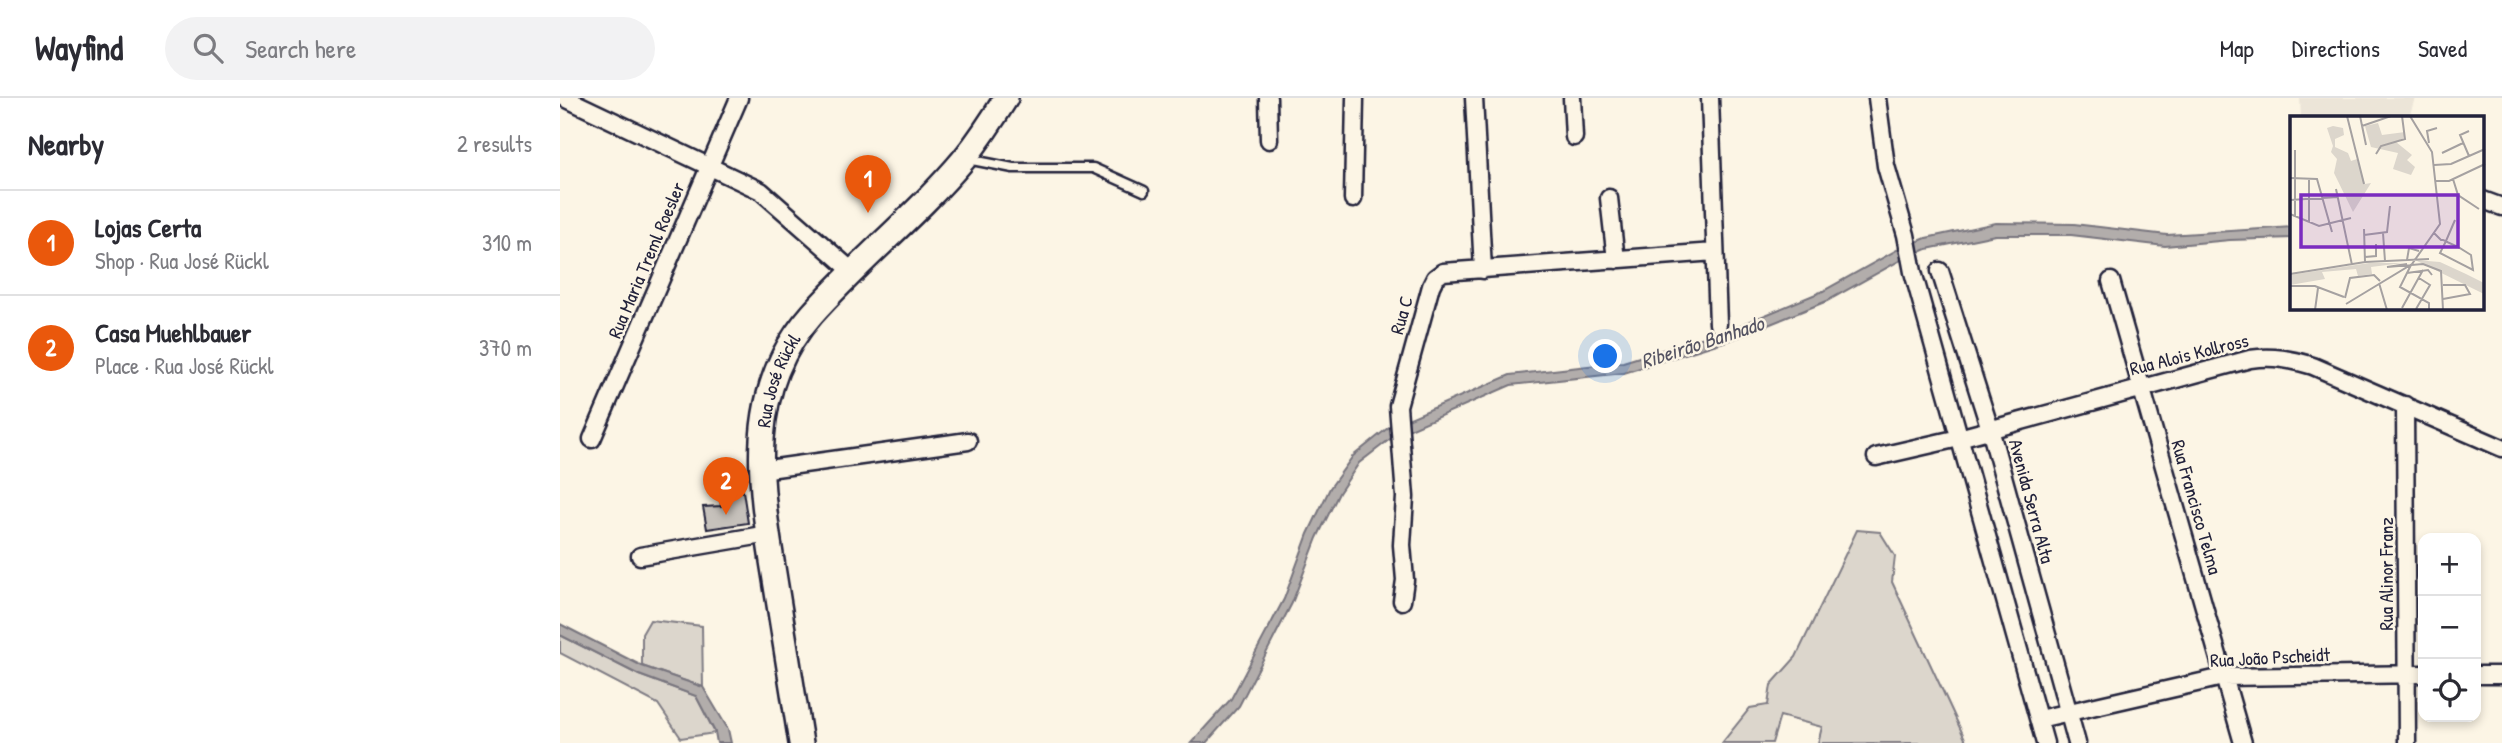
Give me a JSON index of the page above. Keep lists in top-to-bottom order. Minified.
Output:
{"streets":{"main road":["Rua José Rückl"],"street":["Rua Maria Treml Roesler","Rua C","Rua Alois Kollross","Avenida Serra Alta","Rua Francisco Telma","Rua Alinor Franz","Rua João Pscheidt"]},"crossings":[["Rua Alois Kollross","Avenida Serra Alta"],["Rua Alois Kollross","Rua Francisco Telma"],["Rua Alois Kollross","Rua Alinor Franz"],["Avenida Serra Alta","Rua João Pscheidt"],["Rua Francisco Telma","Rua João Pscheidt"],["Rua Alinor Franz","Rua João Pscheidt"]],"water":["Ribeirão Banhado"],"page":{"header":"Wayfind","search":"Search here","nav":["Map","Directions","Saved"],"heading":["Nearby","2 results"],"pins":["1","2"],"list":[{"mark":"1","name":"Lojas Certa","note":"Shop · Rua José Rückl","value":"310 m"},{"mark":"2","name":"Casa Muehlbauer","note":"Place · Rua José Rückl","value":"370 m"}],"map_buttons":["+","−"]}}
